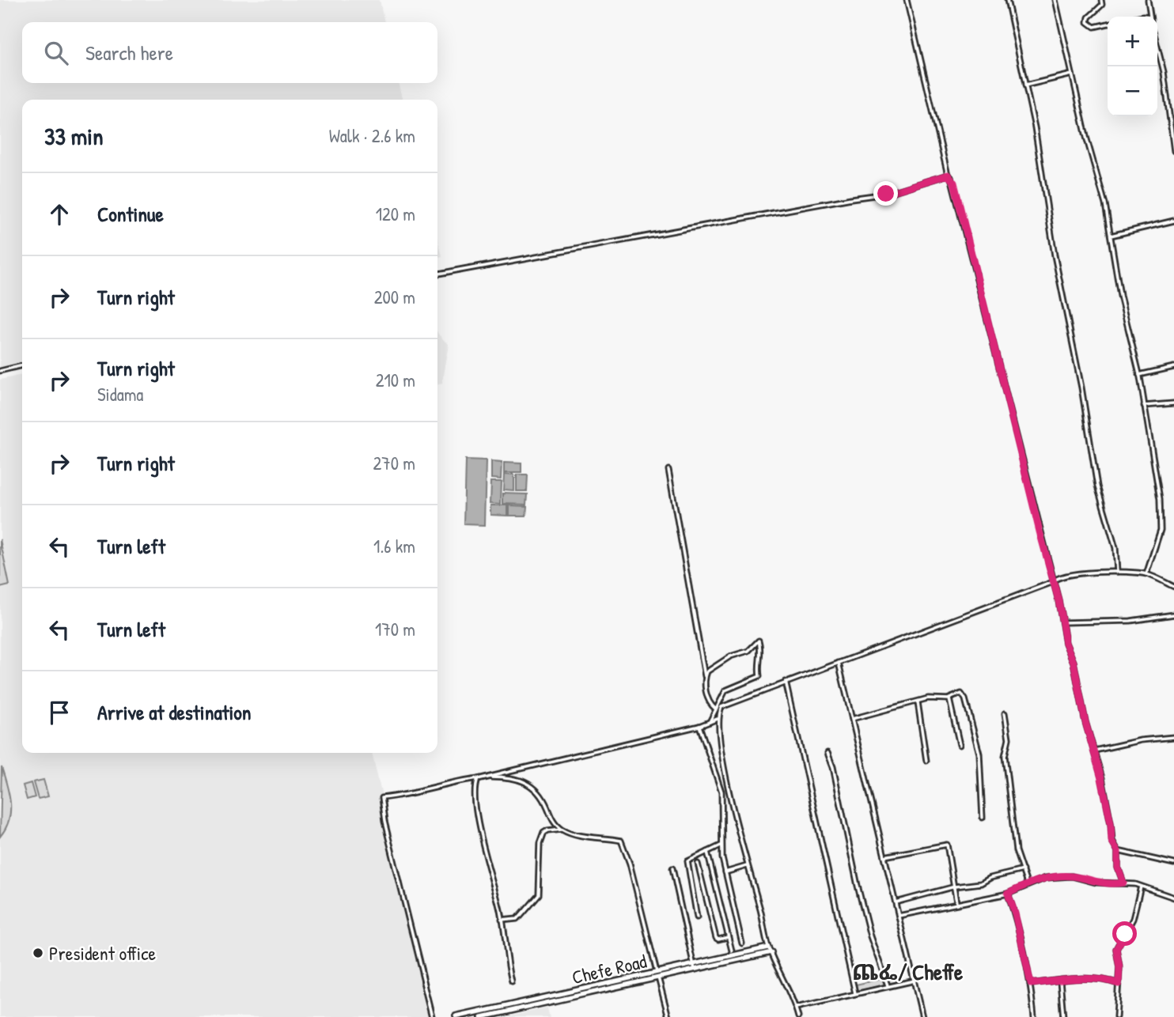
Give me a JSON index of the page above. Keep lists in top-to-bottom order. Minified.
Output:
{"streets":{"street":["Chefe Road"]},"districts":["ጨፌ/ Cheffe"],"places":["President office"],"page":{"map_buttons":["+","−"],"search":"Search here","heading":["33 min","Walk · 2.6 km"],"list":[["Continue","120 m"],["Turn right","200 m"],["Turn right","Sidama","210 m"],["Turn right","270 m"],["Turn left","1.6 km"],["Turn left","170 m"],"Arrive at destination"]}}
